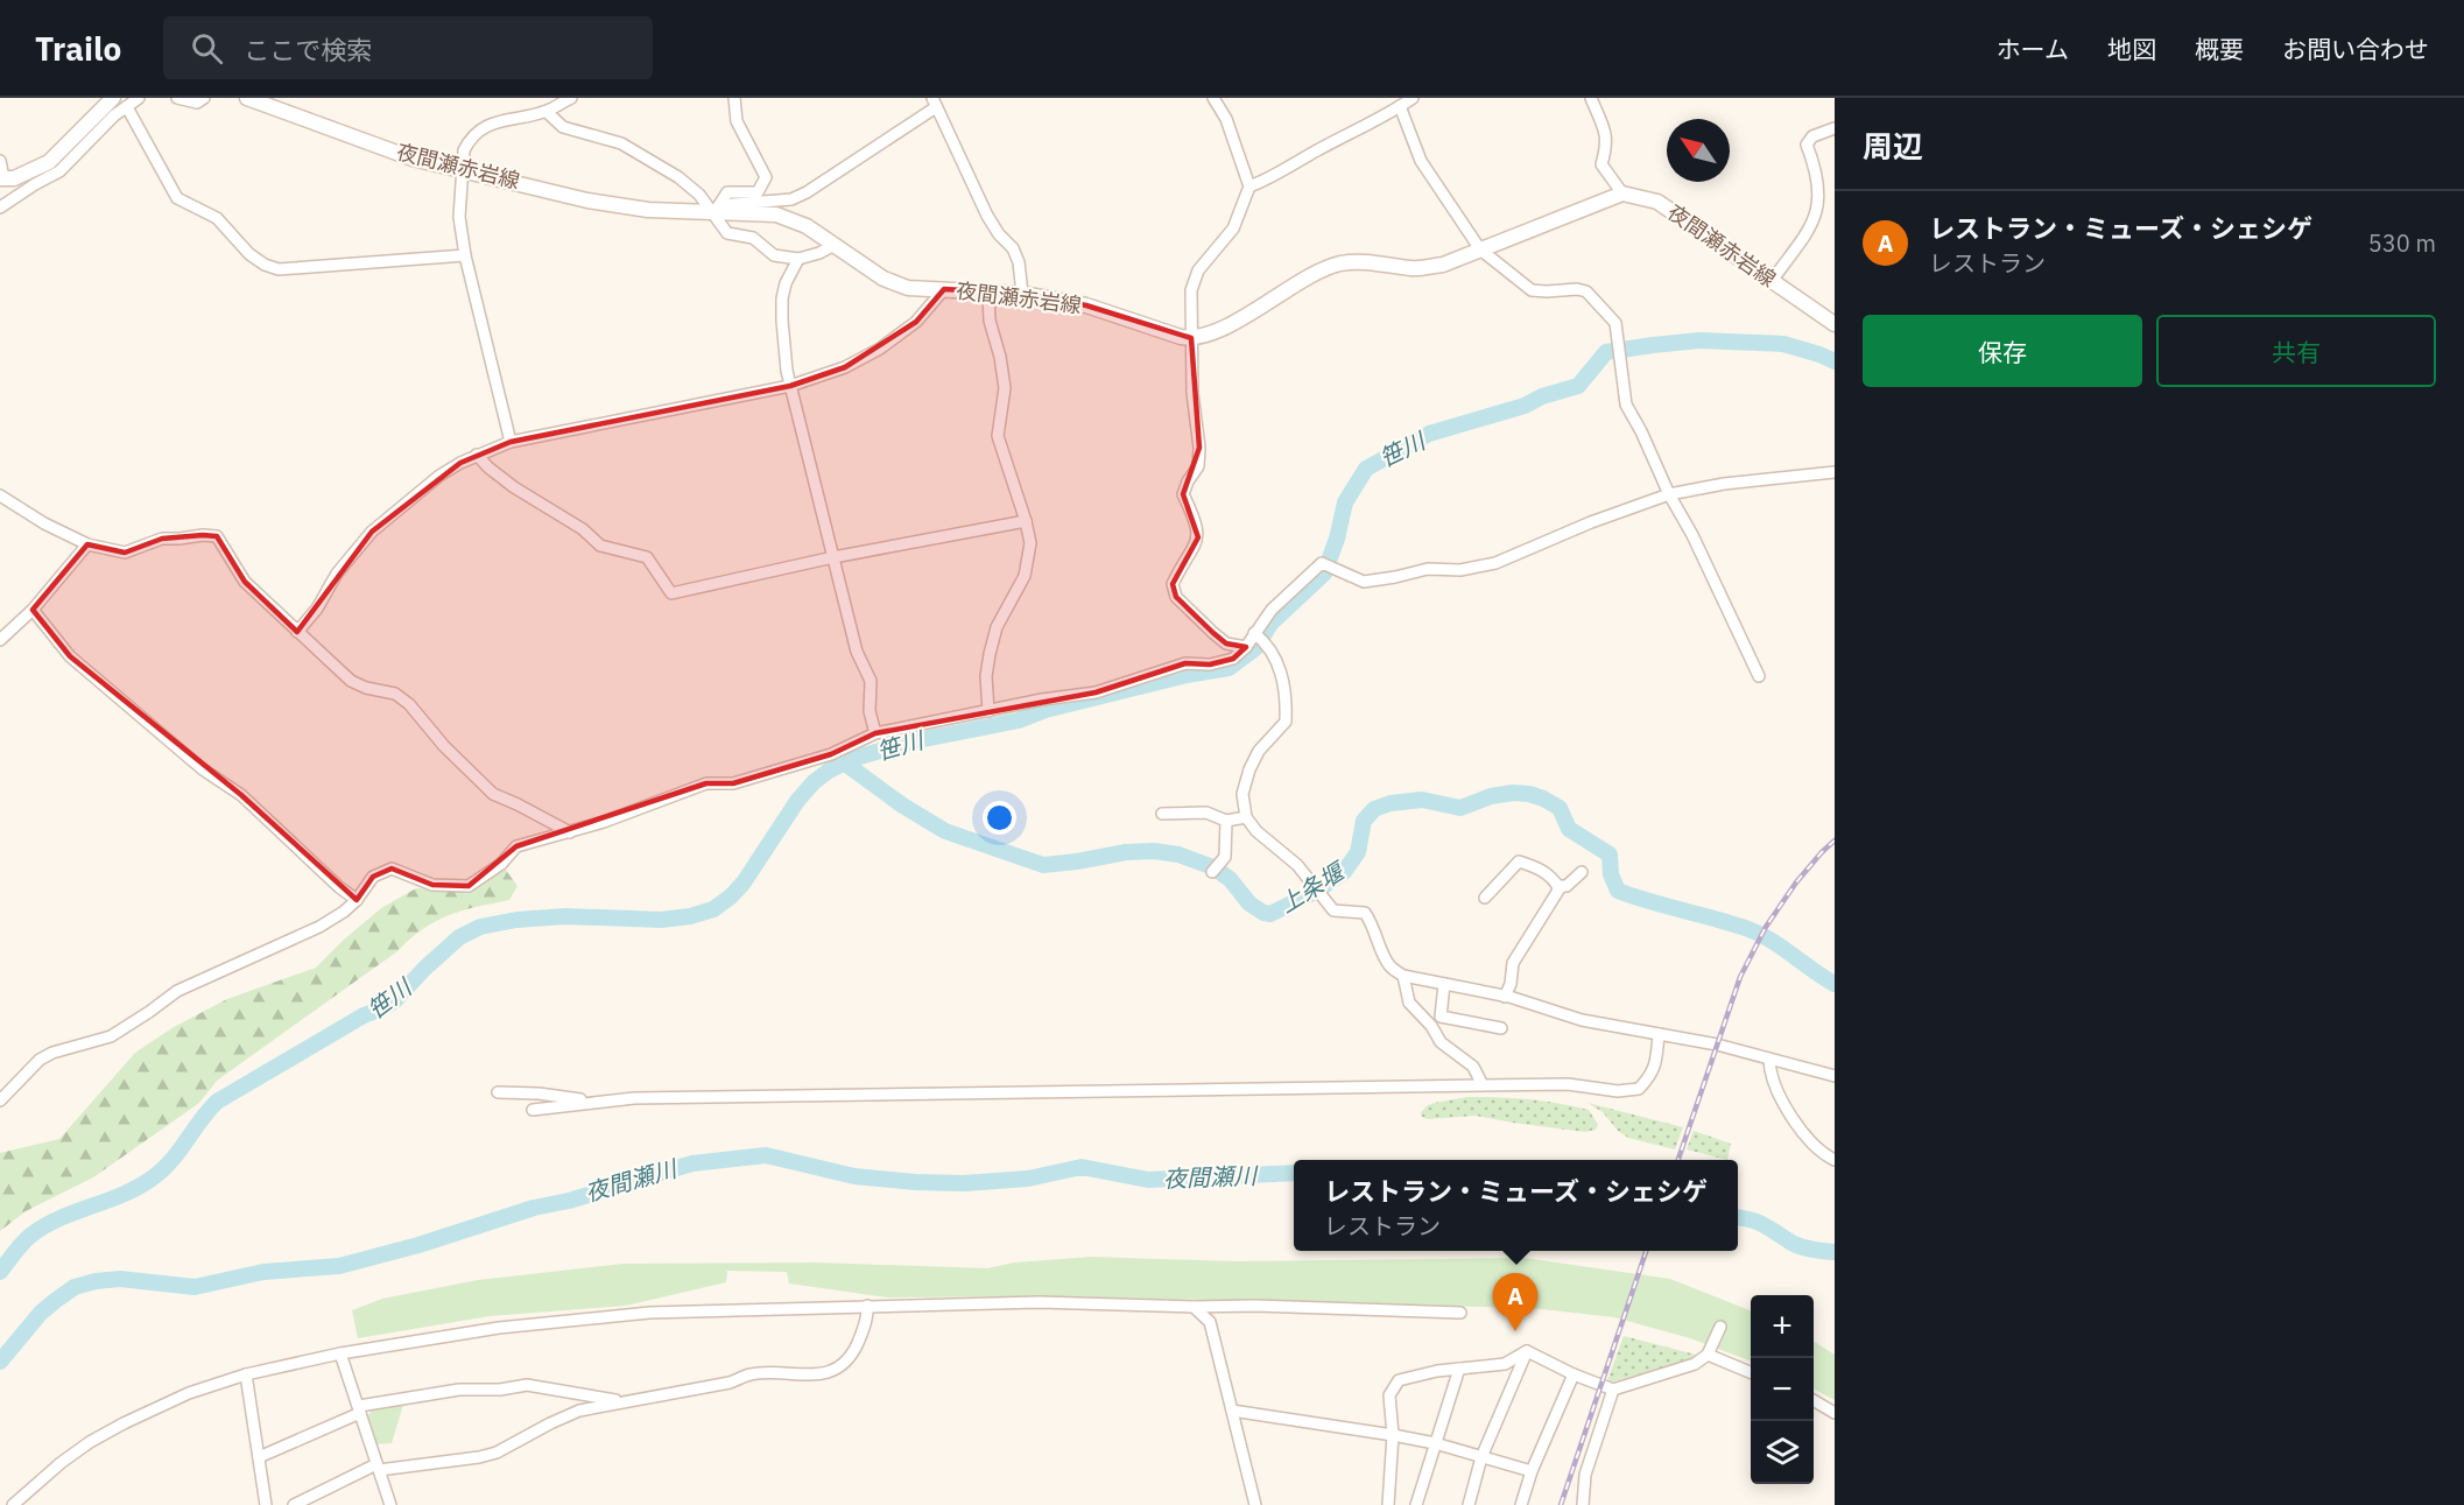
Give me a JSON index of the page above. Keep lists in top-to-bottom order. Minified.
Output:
{"streets":{"main road":["夜間瀬赤岩線"]},"water":["笹川","上条堰","夜間瀬川"],"north":"top left","page":{"header":"Trailo","search":"ここで検索","nav":["ホーム","地図","概要","お問い合わせ"],"heading":"周辺","list":[{"mark":"A","name":"レストラン・ミューズ・シェシゲ","note":"レストラン","value":"530 m"}],"buttons":["保存","共有"],"popup":["レストラン・ミューズ・シェシゲ","レストラン"],"pins":"A","map_buttons":["+","−"]}}
